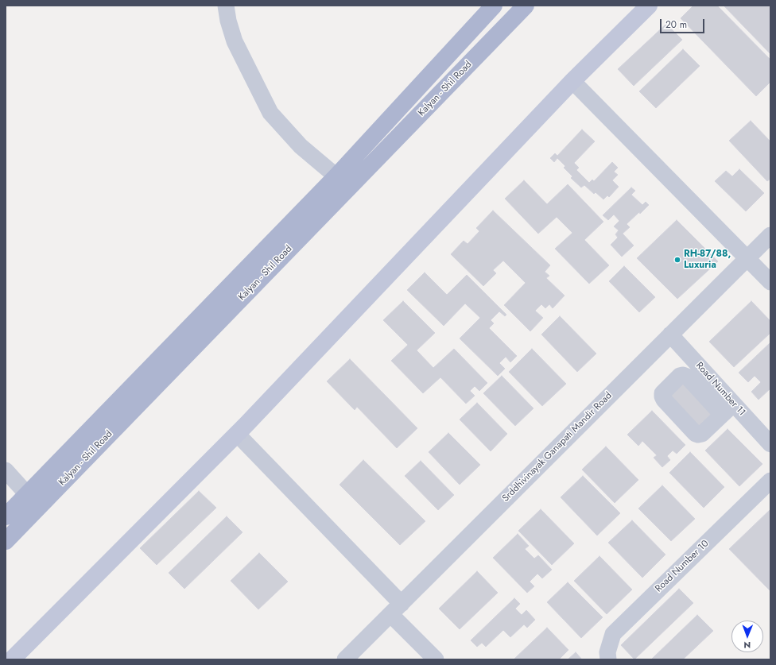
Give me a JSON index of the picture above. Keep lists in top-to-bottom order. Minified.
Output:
{"streets":{"main road":["Kalyan - Shil Road"],"street":["Road Number 11","Srddhivinayak Ganapati Mandir Road","Road Number 10"]},"crossings":[["Road Number 11","Srddhivinayak Ganapati Mandir Road"]],"places":["RH-87/88, Luxuria"],"scale_bar":"20 m","north":"bottom"}
